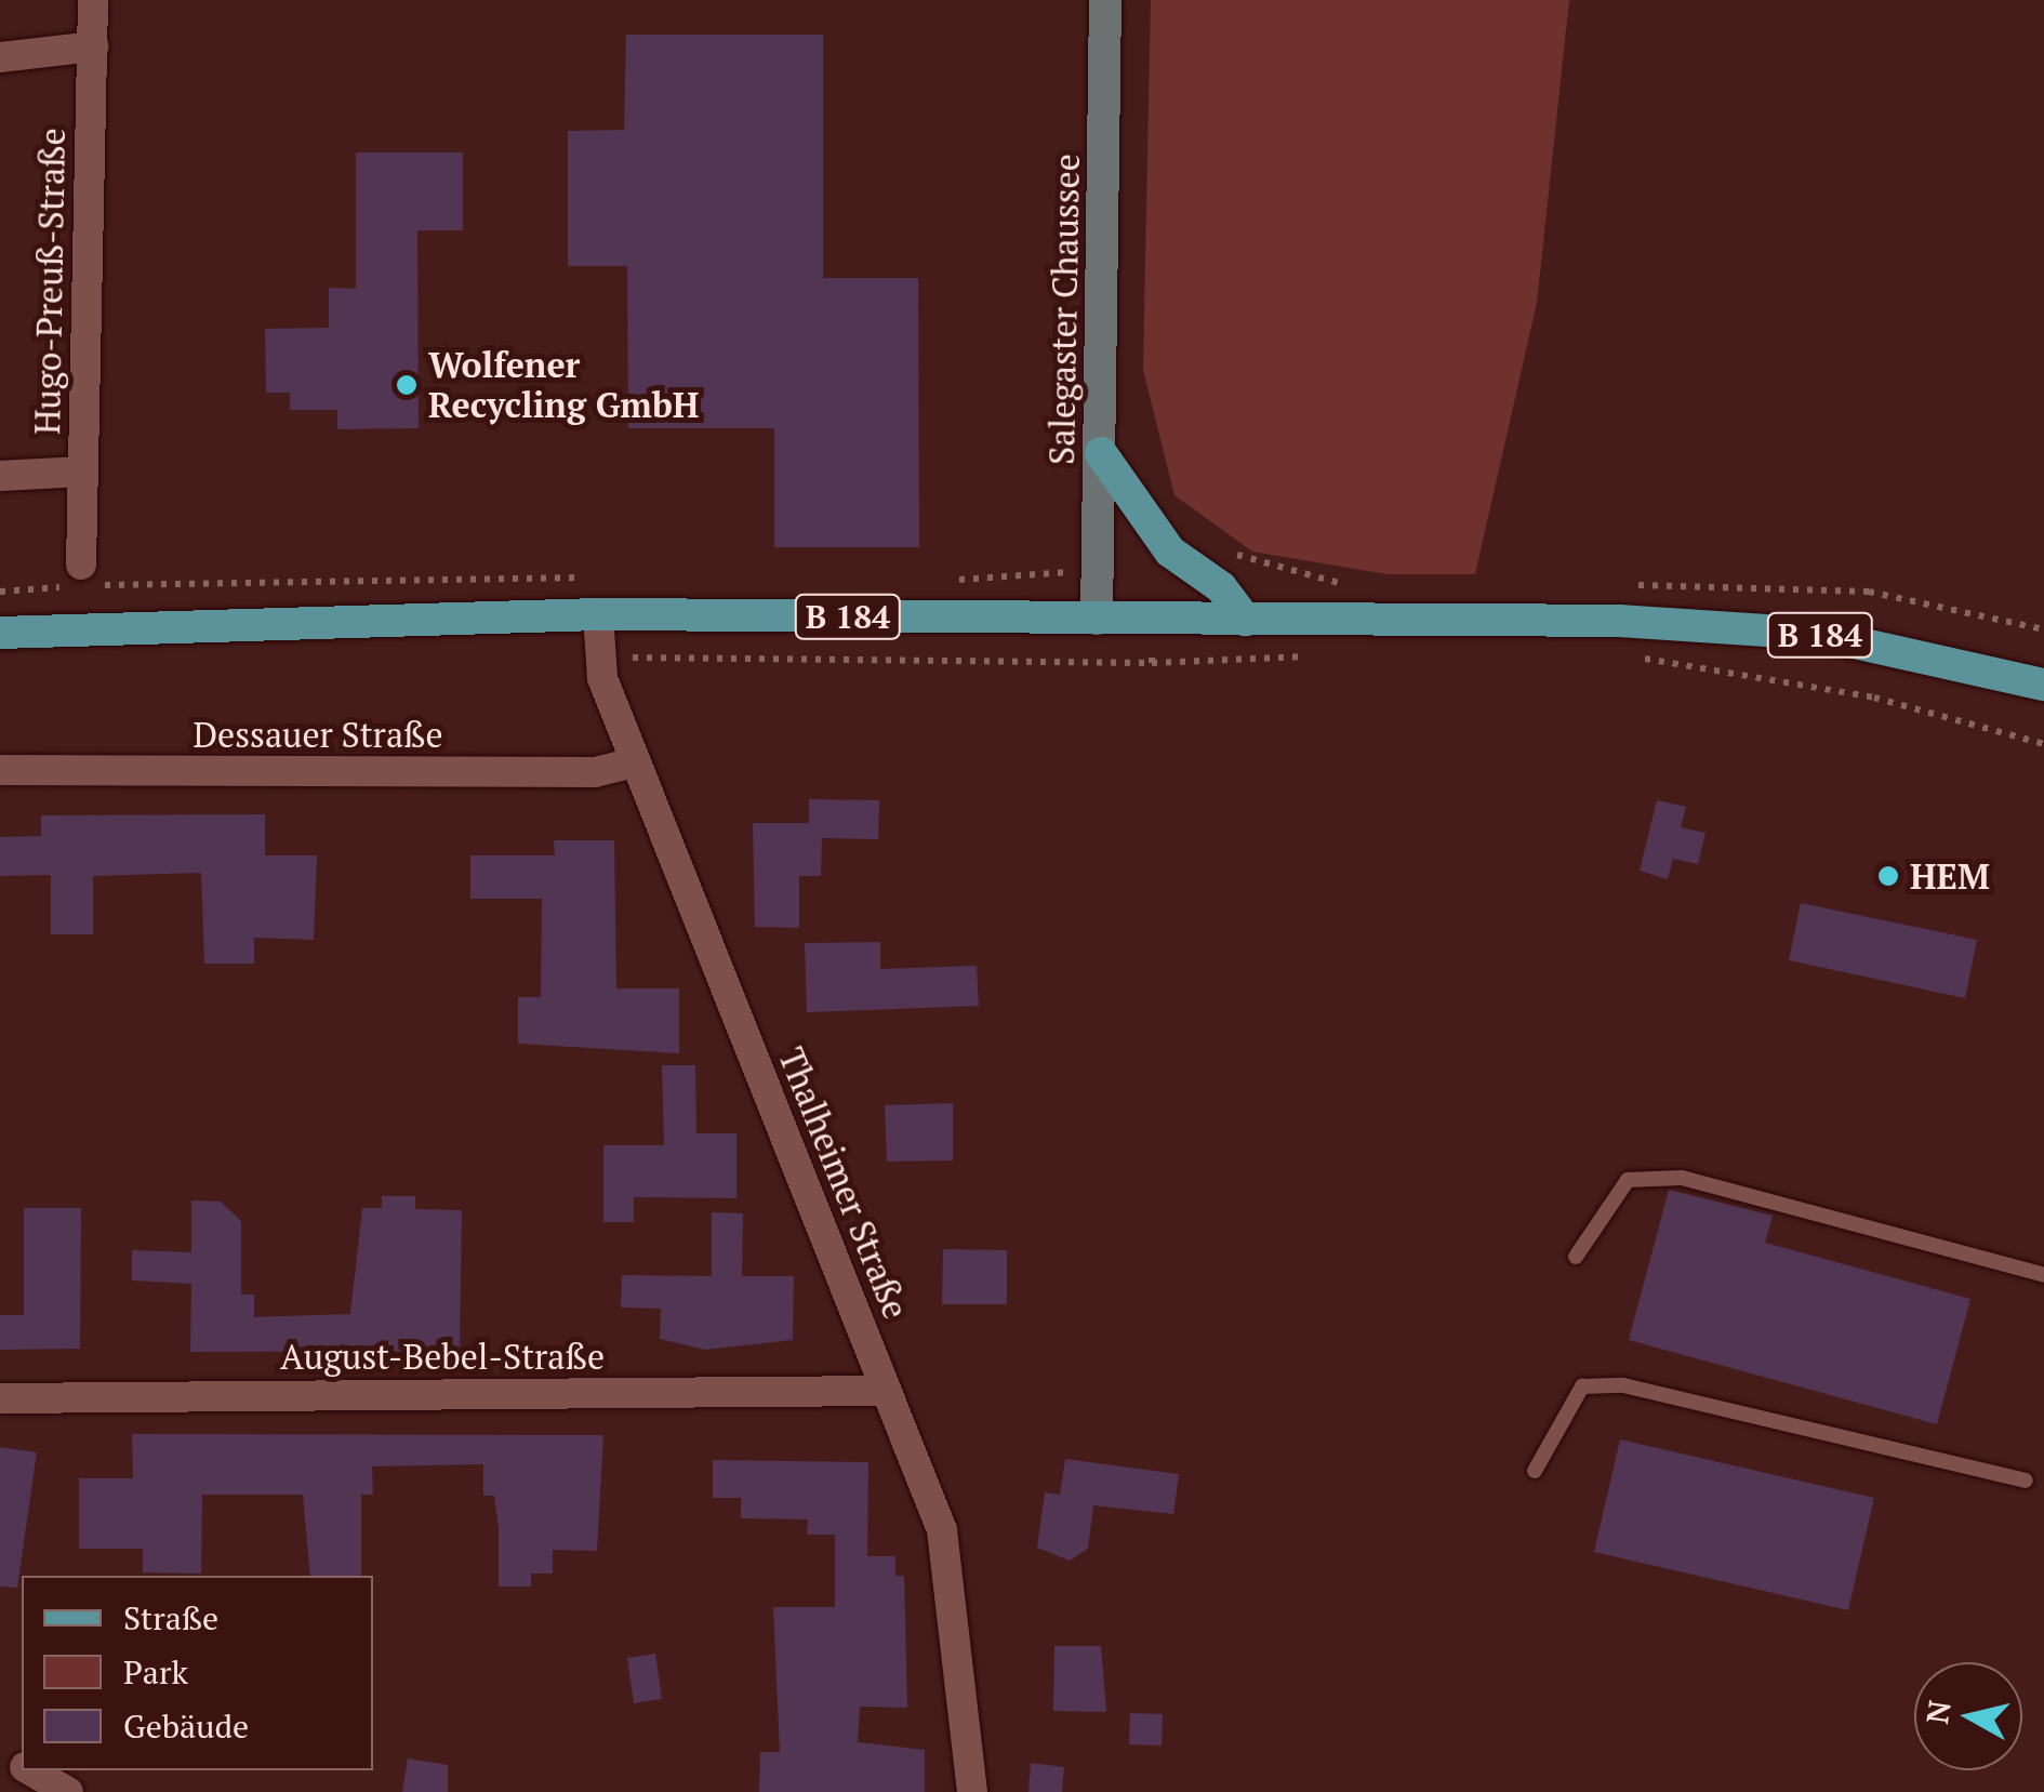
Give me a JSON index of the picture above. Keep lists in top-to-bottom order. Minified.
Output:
{"streets":{"main road":["Salegaster Chaussee","B 184"],"street":["Hugo-Preuß-Straße","Dessauer Straße","Thalheimer Straße","August-Bebel-Straße"]},"crossings":[["Salegaster Chaussee","B 184"],["B 184","Thalheimer Straße"],["Dessauer Straße","Thalheimer Straße"],["Thalheimer Straße","August-Bebel-Straße"]],"places":["Wolfener Recycling GmbH","HEM"],"legend":["Straße","Park","Gebäude"],"north":"left"}
